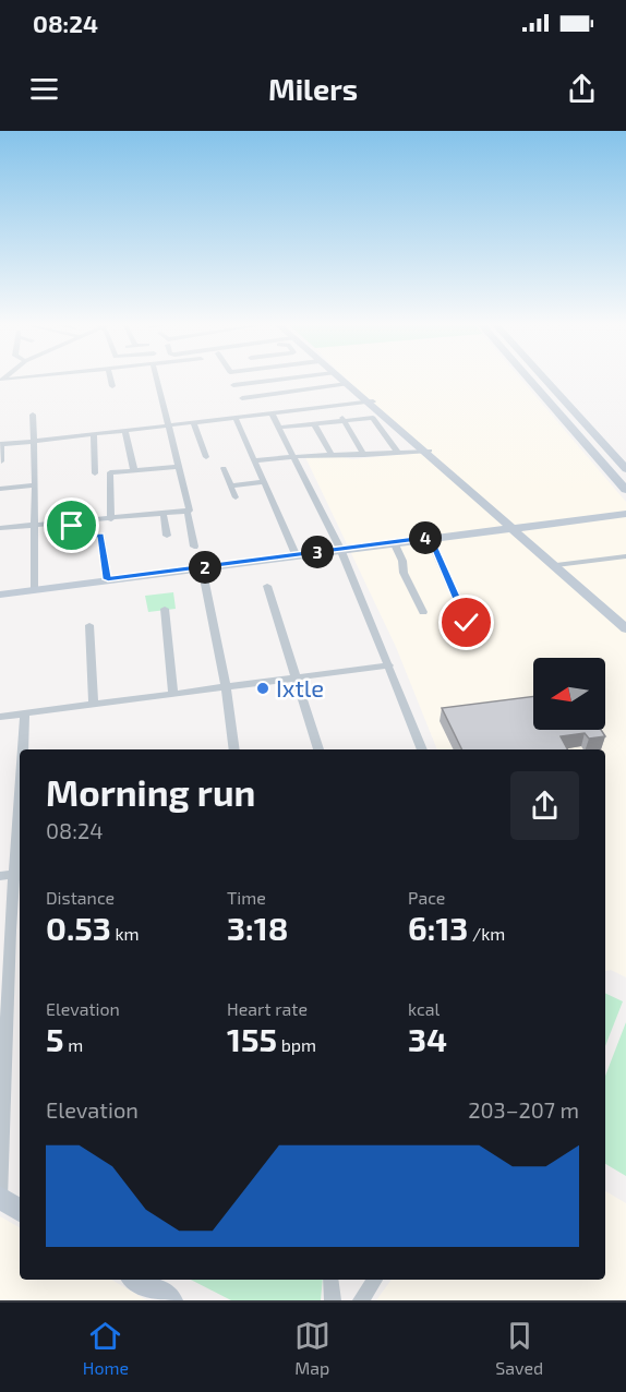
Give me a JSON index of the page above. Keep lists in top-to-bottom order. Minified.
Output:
{"places":["Ixtle"],"north":"left","page":{"status":"08:24","header":"Milers","pins":["4","3","2"],"heading":["Morning run","08:24"],"stats":[["Distance","0.53 km"],["Time","3:18"],["Pace","6:13 /km"],["Elevation","5 m"],["Heart rate","155 bpm"],["kcal","34"]],"chart":["Elevation","203–207 m"],"tabs":["Home","Map","Saved"]}}
